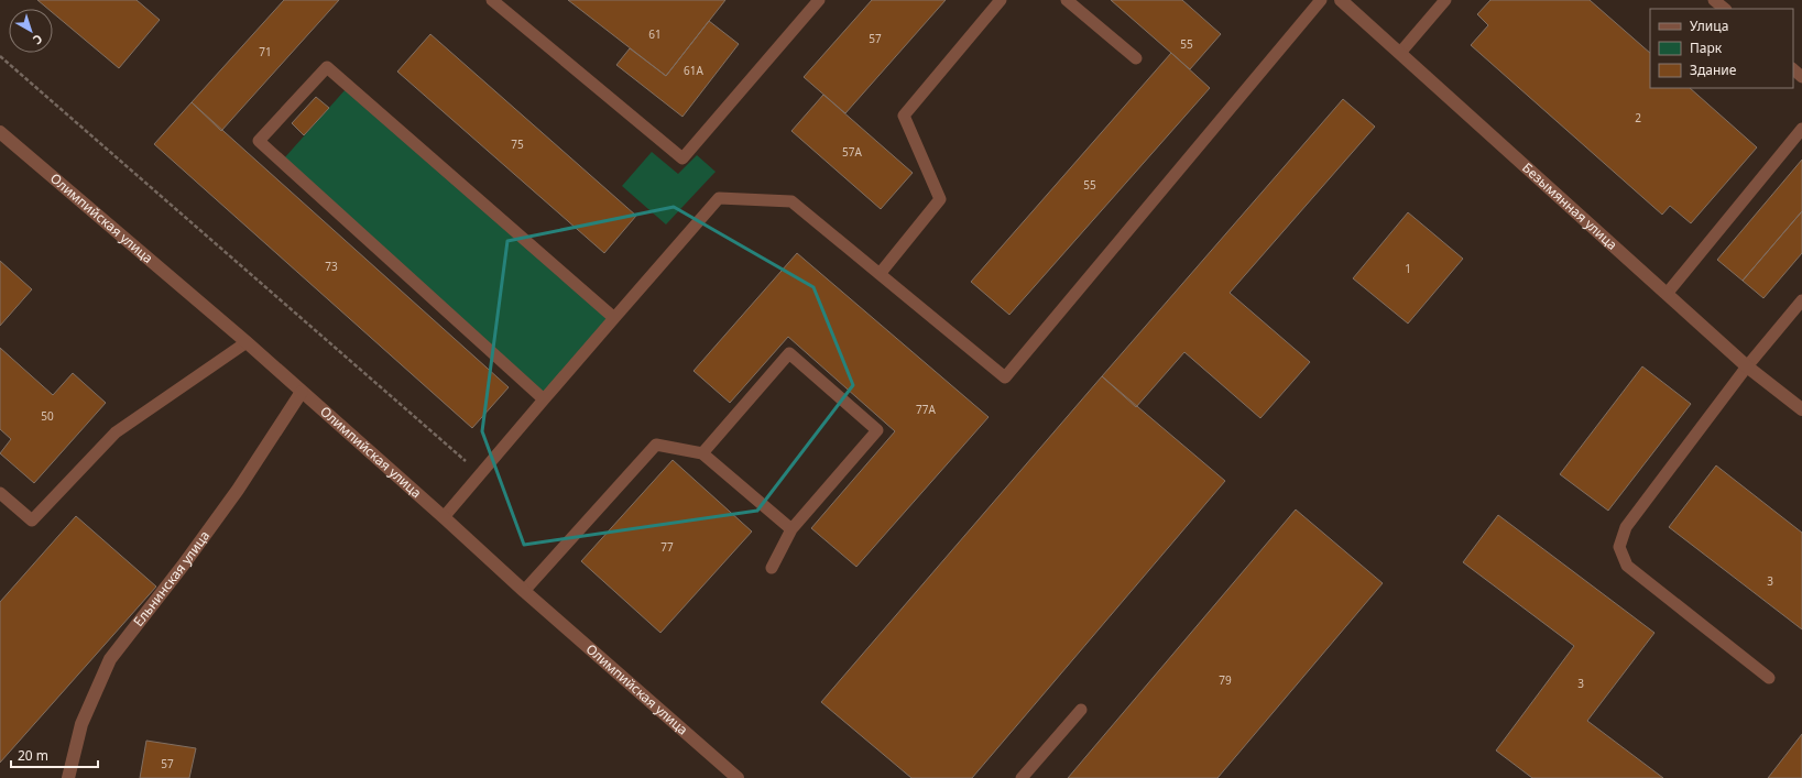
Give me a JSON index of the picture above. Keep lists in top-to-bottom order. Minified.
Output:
{"streets":{"street":["Безымянная улица","Олимпийская улица","Ельнинская улица"]},"crossings":[["Олимпийская улица","Ельнинская улица"]],"house_numbers":["61","57","55","71","61А","2","75","57А","55","73","1","77А","50","77","3","79","3","57"],"legend":["Улица","Парк","Здание"],"scale_bar":"20 m","north":"bottom right"}
